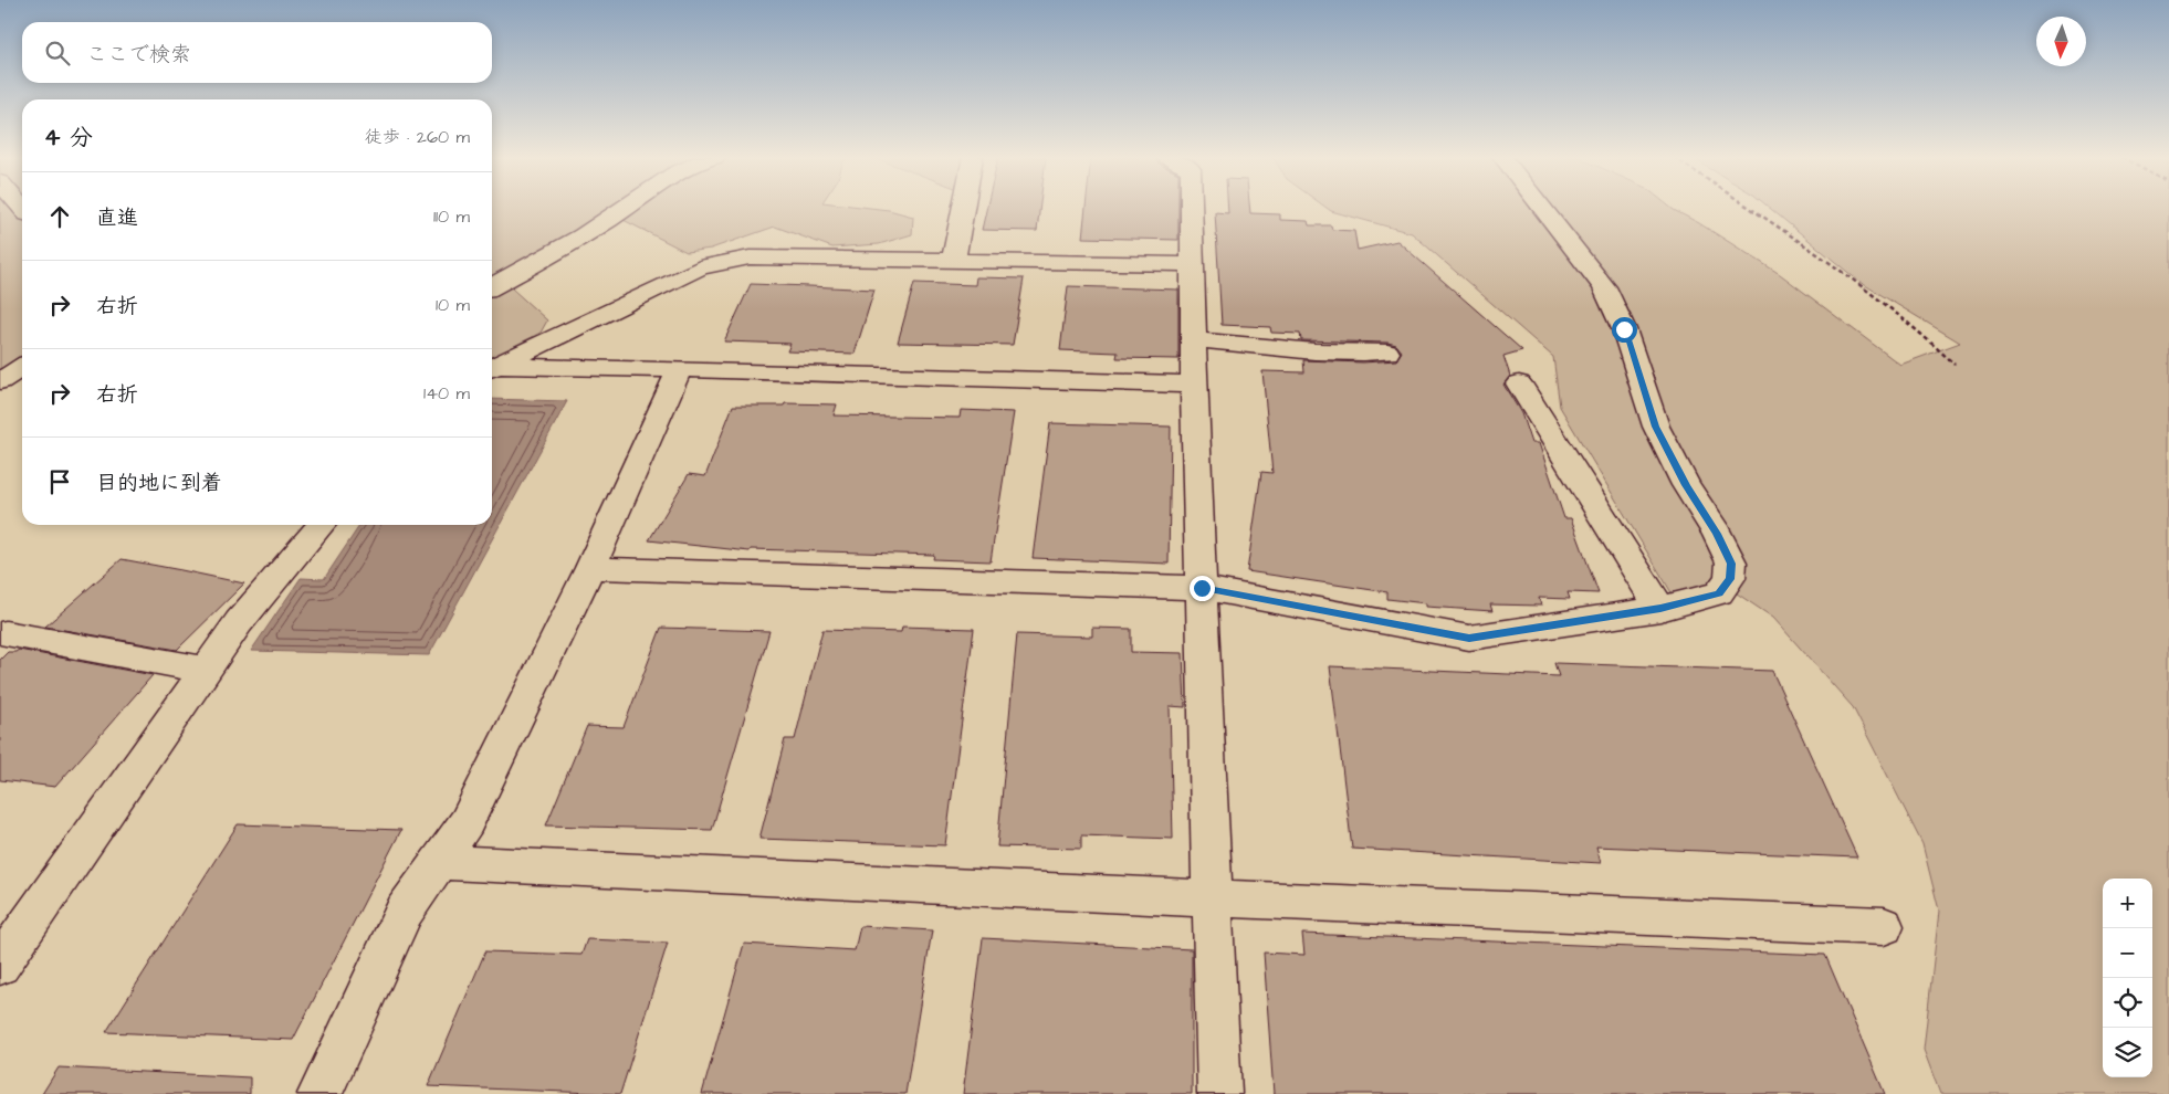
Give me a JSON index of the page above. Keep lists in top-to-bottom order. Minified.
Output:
{"north":"bottom","page":{"search":"ここで検索","heading":["4 分","徒歩 · 260 m"],"list":[["直進","110 m"],["右折","10 m"],["右折","140 m"],"目的地に到着"],"map_buttons":["+","−"]}}
